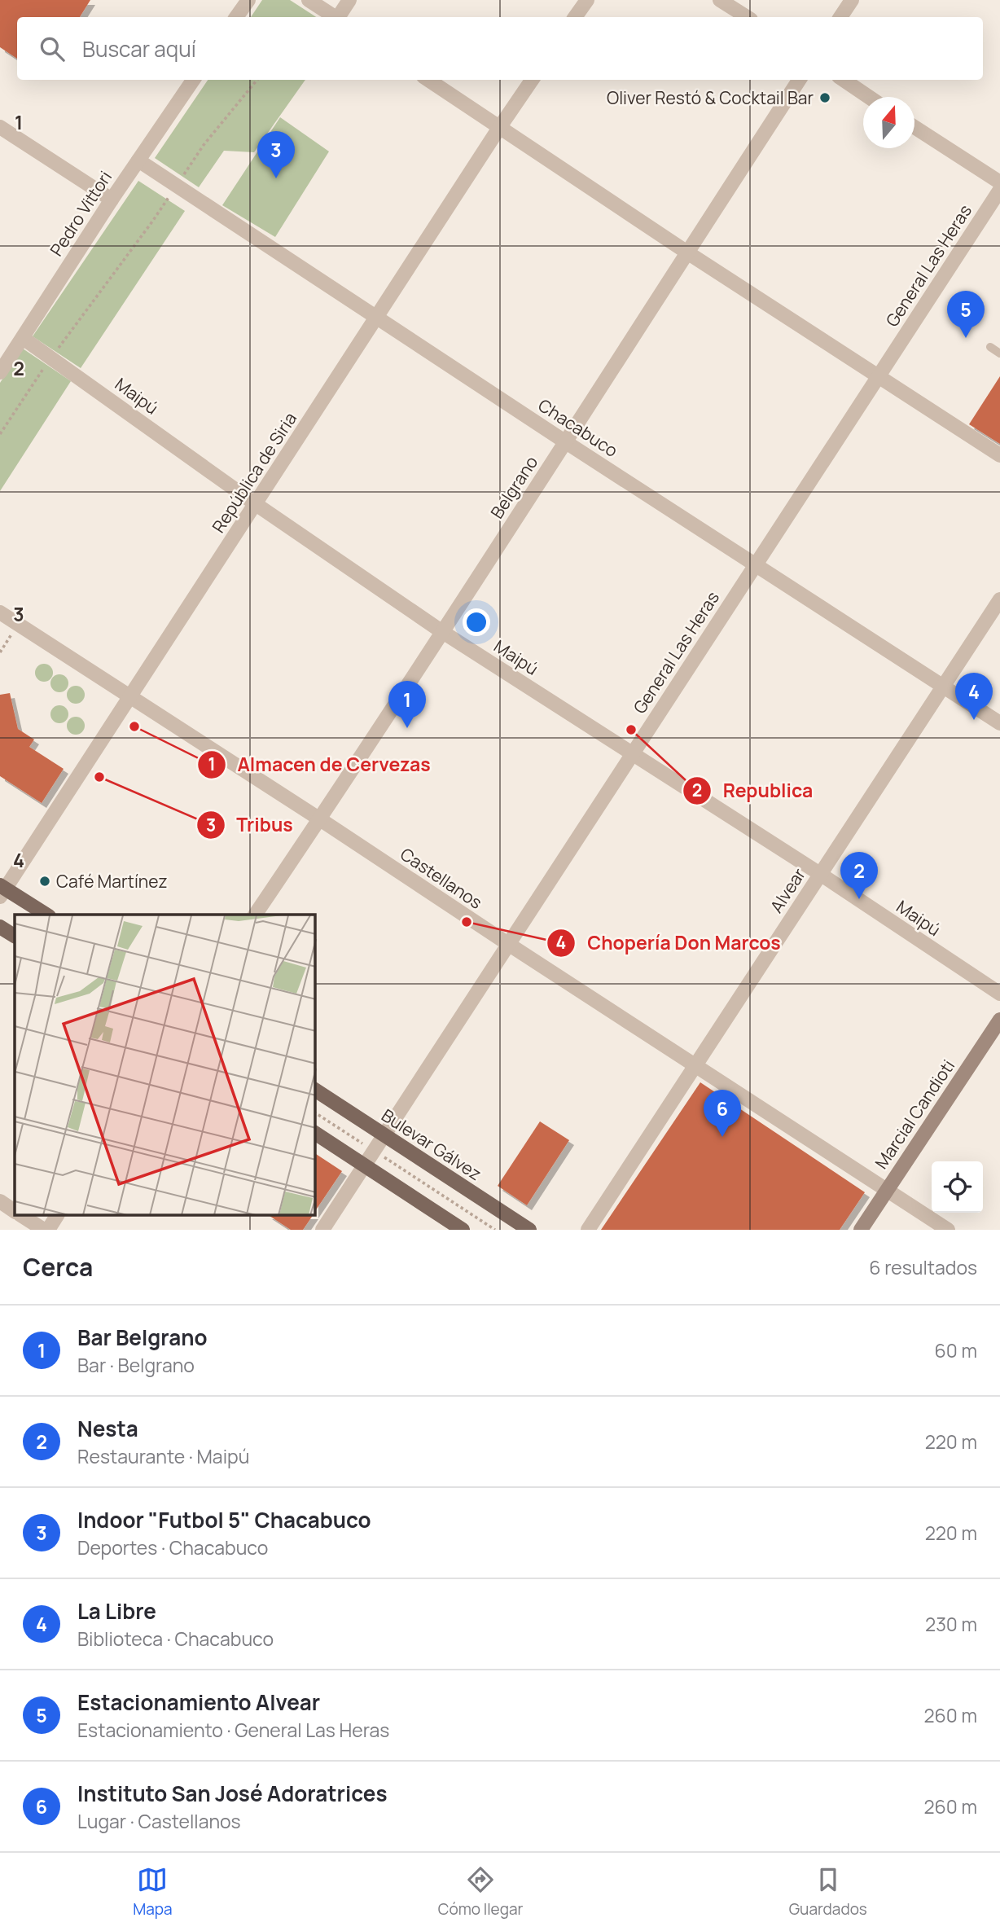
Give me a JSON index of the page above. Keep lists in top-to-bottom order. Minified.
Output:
{"streets":{"main road":["Marcial Candioti","Bulevar Gálvez"],"street":["Pedro Vittori","General Las Heras","Maipú","Chacabuco","República de Siria","Belgrano","Castellanos","Alvear"]},"crossings":[["Pedro Vittori","Maipú"],["Pedro Vittori","Chacabuco"],["General Las Heras","Maipú"],["General Las Heras","Chacabuco"],["General Las Heras","Castellanos"],["General Las Heras","Bulevar Gálvez"],["Maipú","República de Siria"],["Maipú","Belgrano"],["Maipú","Alvear"],["Chacabuco","República de Siria"],["Chacabuco","Belgrano"],["Chacabuco","Alvear"],["República de Siria","Castellanos"],["Belgrano","Castellanos"],["Castellanos","Alvear"],["Castellanos","Marcial Candioti"]],"places":["Oliver Restó & Cocktail Bar","Almacen de Cervezas","Republica","Tribus","Café Martínez","Chopería Don Marcos"],"north":"top","page":{"search":"Buscar aquí","pins":["3","5","4","1","2","6"],"heading":["Cerca","6 resultados"],"list":[{"mark":"1","name":"Bar Belgrano","note":"Bar · Belgrano","value":"60 m"},{"mark":"2","name":"Nesta","note":"Restaurante · Maipú","value":"220 m"},{"mark":"3","name":"Indoor \"Futbol 5\" Chacabuco","note":"Deportes · Chacabuco","value":"220 m"},{"mark":"4","name":"La Libre","note":"Biblioteca · Chacabuco","value":"230 m"},{"mark":"5","name":"Estacionamiento Alvear","note":"Estacionamiento · General Las Heras","value":"260 m"},{"mark":"6","name":"Instituto San José Adoratrices","note":"Lugar · Castellanos","value":"260 m"}],"nav":["Mapa","Cómo llegar","Guardados"]},"grid":{"rows":["1","2","3","4"]}}
